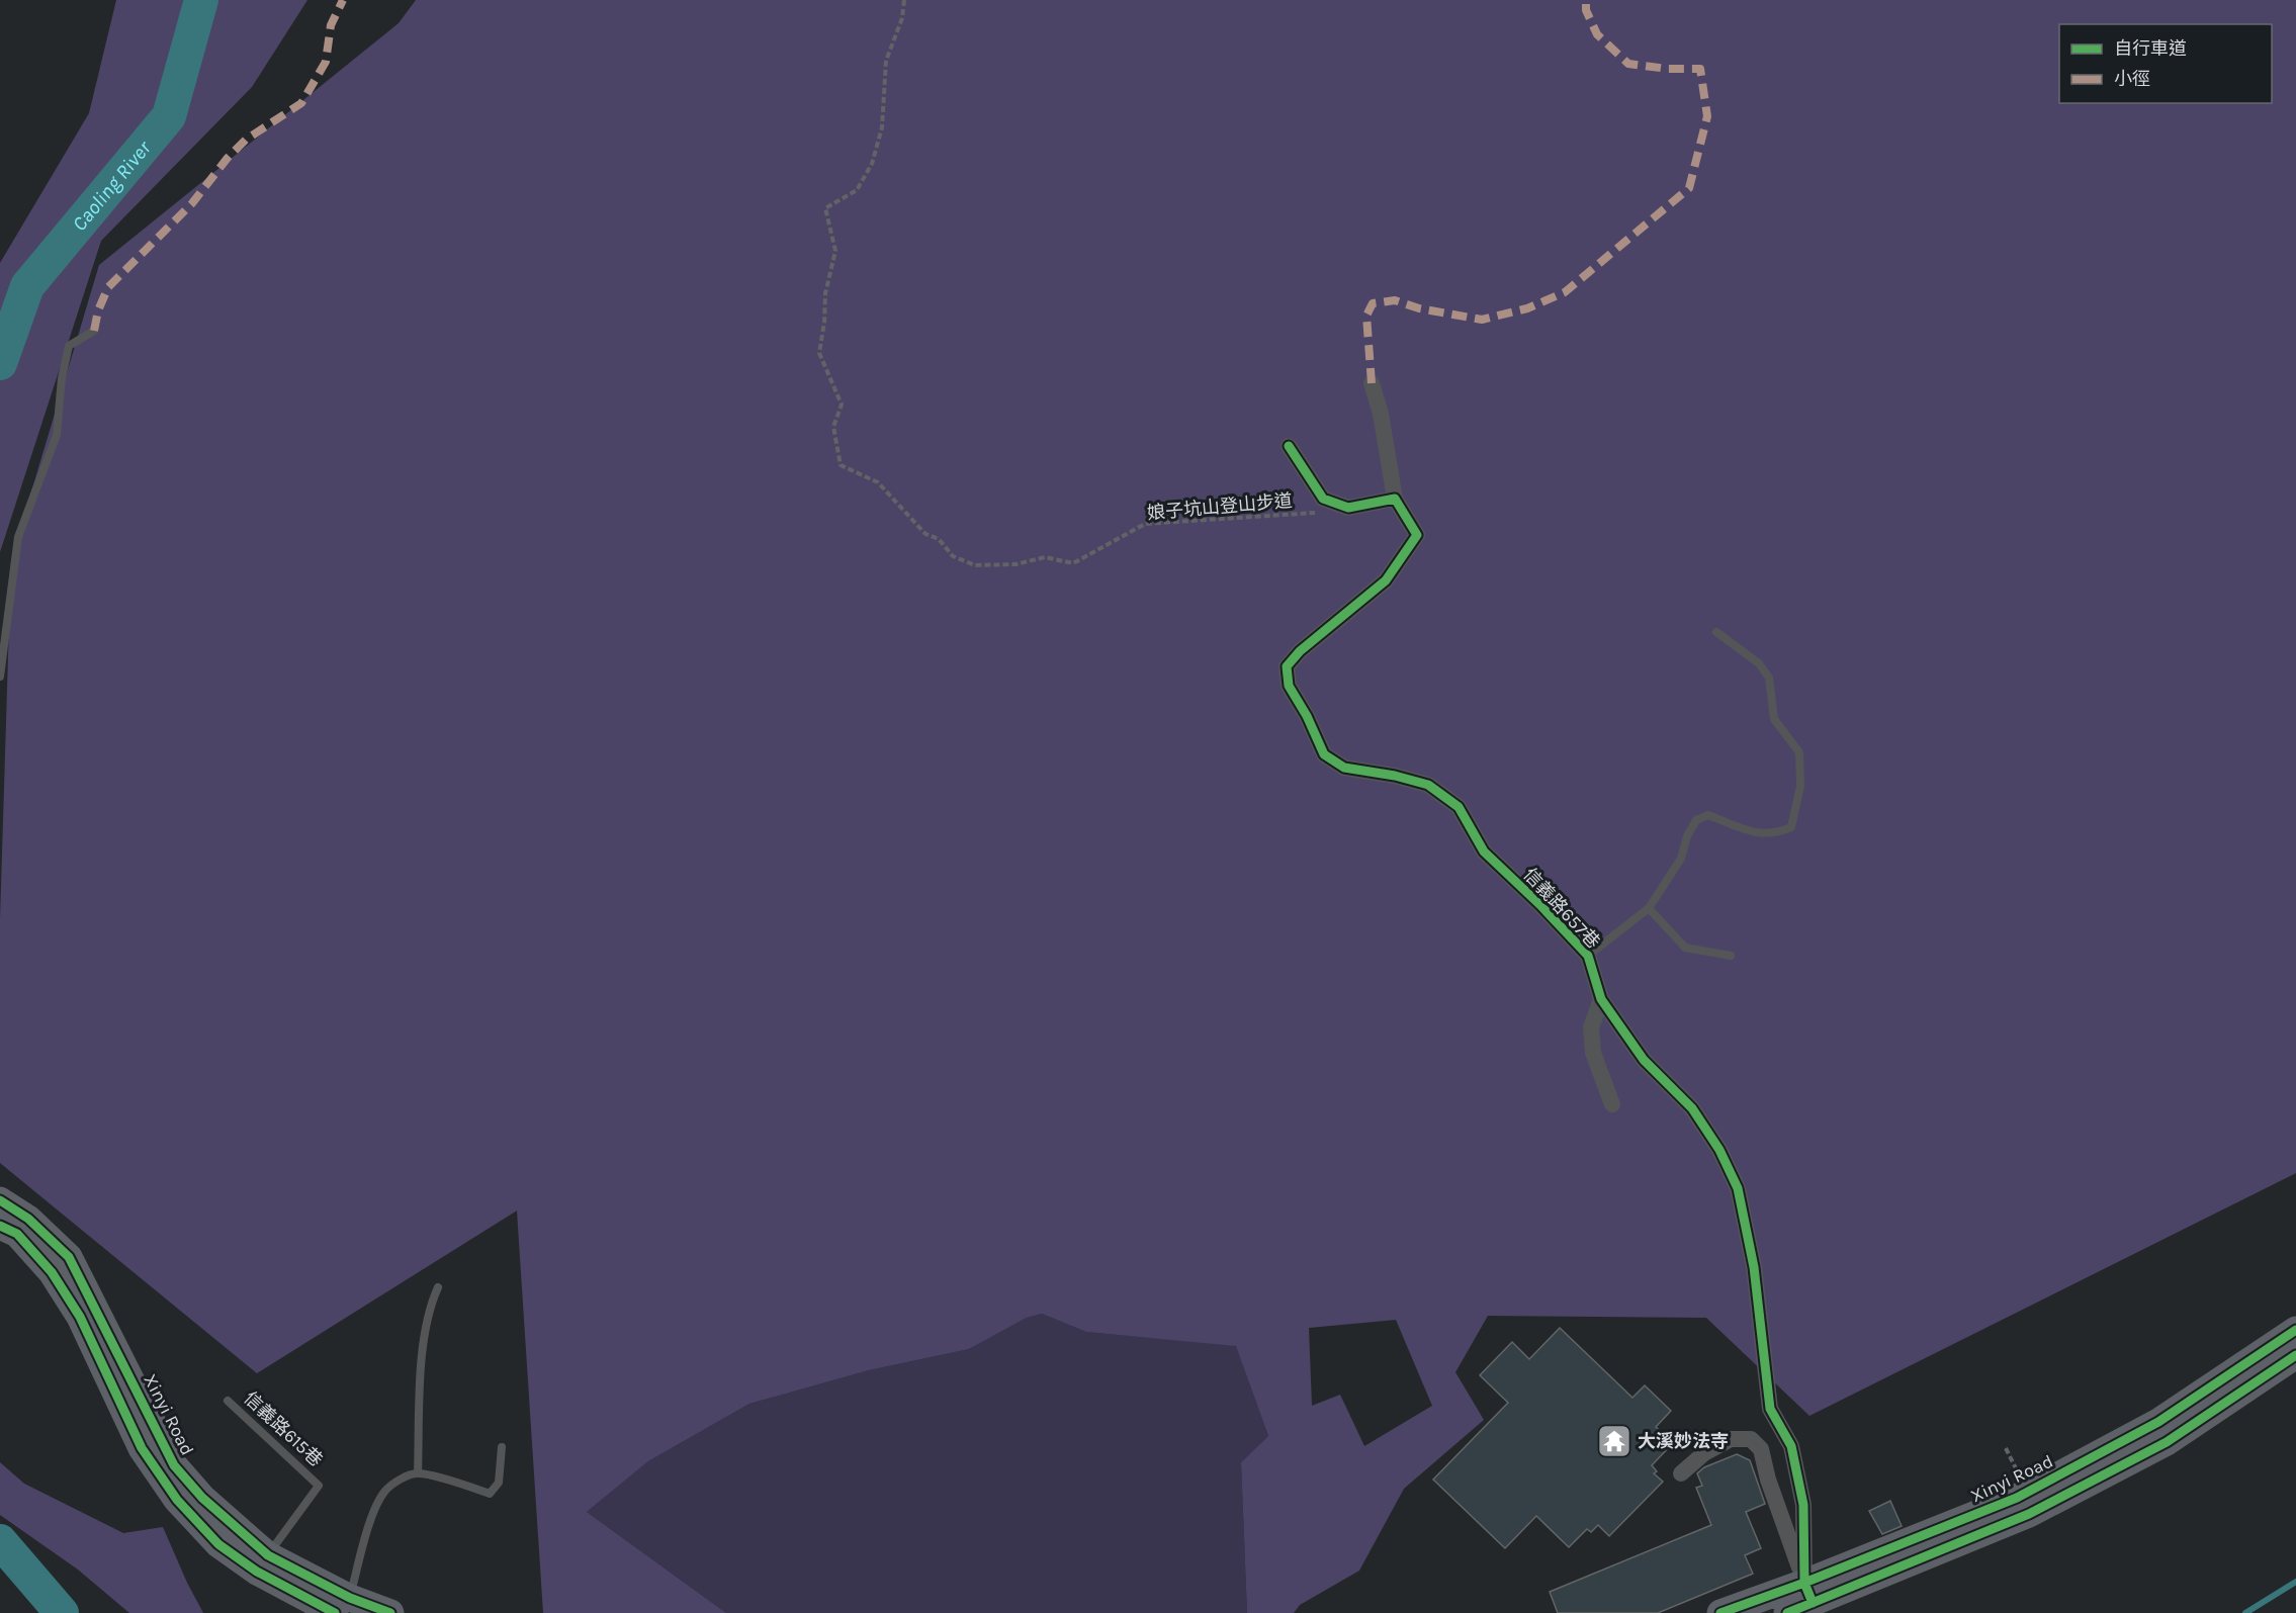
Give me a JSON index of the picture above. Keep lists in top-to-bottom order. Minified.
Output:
{"streets":{"main road":["Xinyi Road"],"street":["信義路657巷"],"lane":["信義路615巷"],"path":["娘子坑山登山步道"]},"crossings":[["信義路657巷","Xinyi Road"],["Xinyi Road","信義路615巷"]],"water":["Caoling River"],"places":{"temple":["大溪妙法寺"]},"legend":["自行車道","小徑"]}
